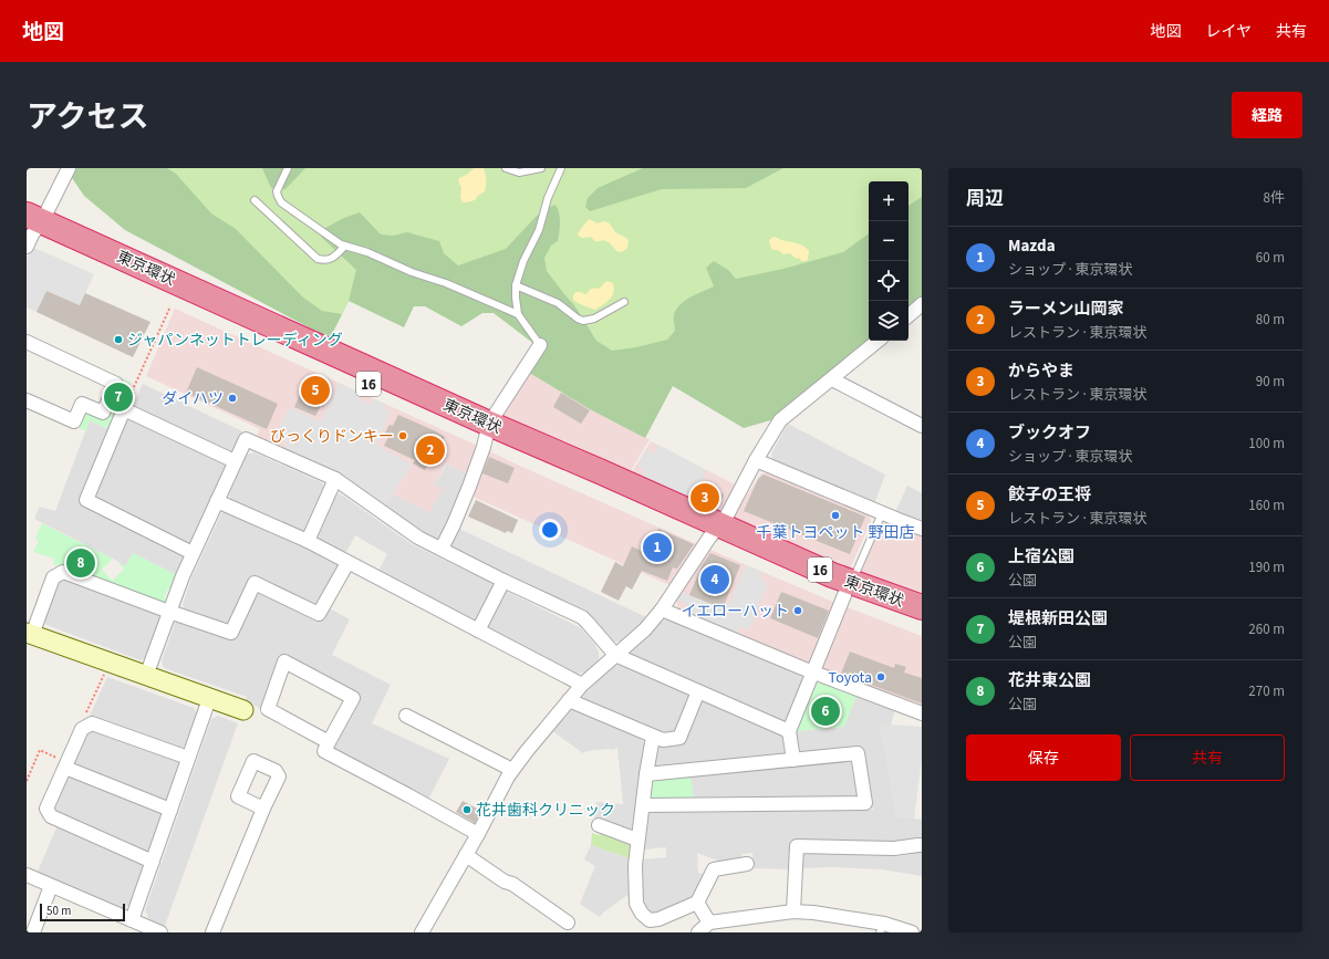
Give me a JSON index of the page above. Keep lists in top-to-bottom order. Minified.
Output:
{"streets":{"highway":["東京環状","16"]},"places":["ジャパンネットトレーディング","ダイハツ","びっくりドンキー","千葉トヨペット 野田店","イエローハット","Toyota","花井歯科クリニック"],"scale_bar":"50 m","page":{"header":"地図","nav":["地図","レイヤ","共有"],"title":"アクセス","buttons":["経路",["保存","共有"]],"heading":["周辺","8件"],"map_buttons":["+","−"],"list":[{"mark":"1","name":"Mazda","note":"ショップ · 東京環状","value":"60 m"},{"mark":"2","name":"ラーメン山岡家","note":"レストラン · 東京環状","value":"80 m"},{"mark":"3","name":"からやま","note":"レストラン · 東京環状","value":"90 m"},{"mark":"4","name":"ブックオフ","note":"ショップ · 東京環状","value":"100 m"},{"mark":"5","name":"餃子の王将","note":"レストラン · 東京環状","value":"160 m"},{"mark":"6","name":"上宿公園","note":"公園","value":"190 m"},{"mark":"7","name":"堤根新田公園","note":"公園","value":"260 m"},{"mark":"8","name":"花井東公園","note":"公園","value":"270 m"}],"pins":["5","7","2","3","1","8","4","6"],"scale":"50 m"}}
